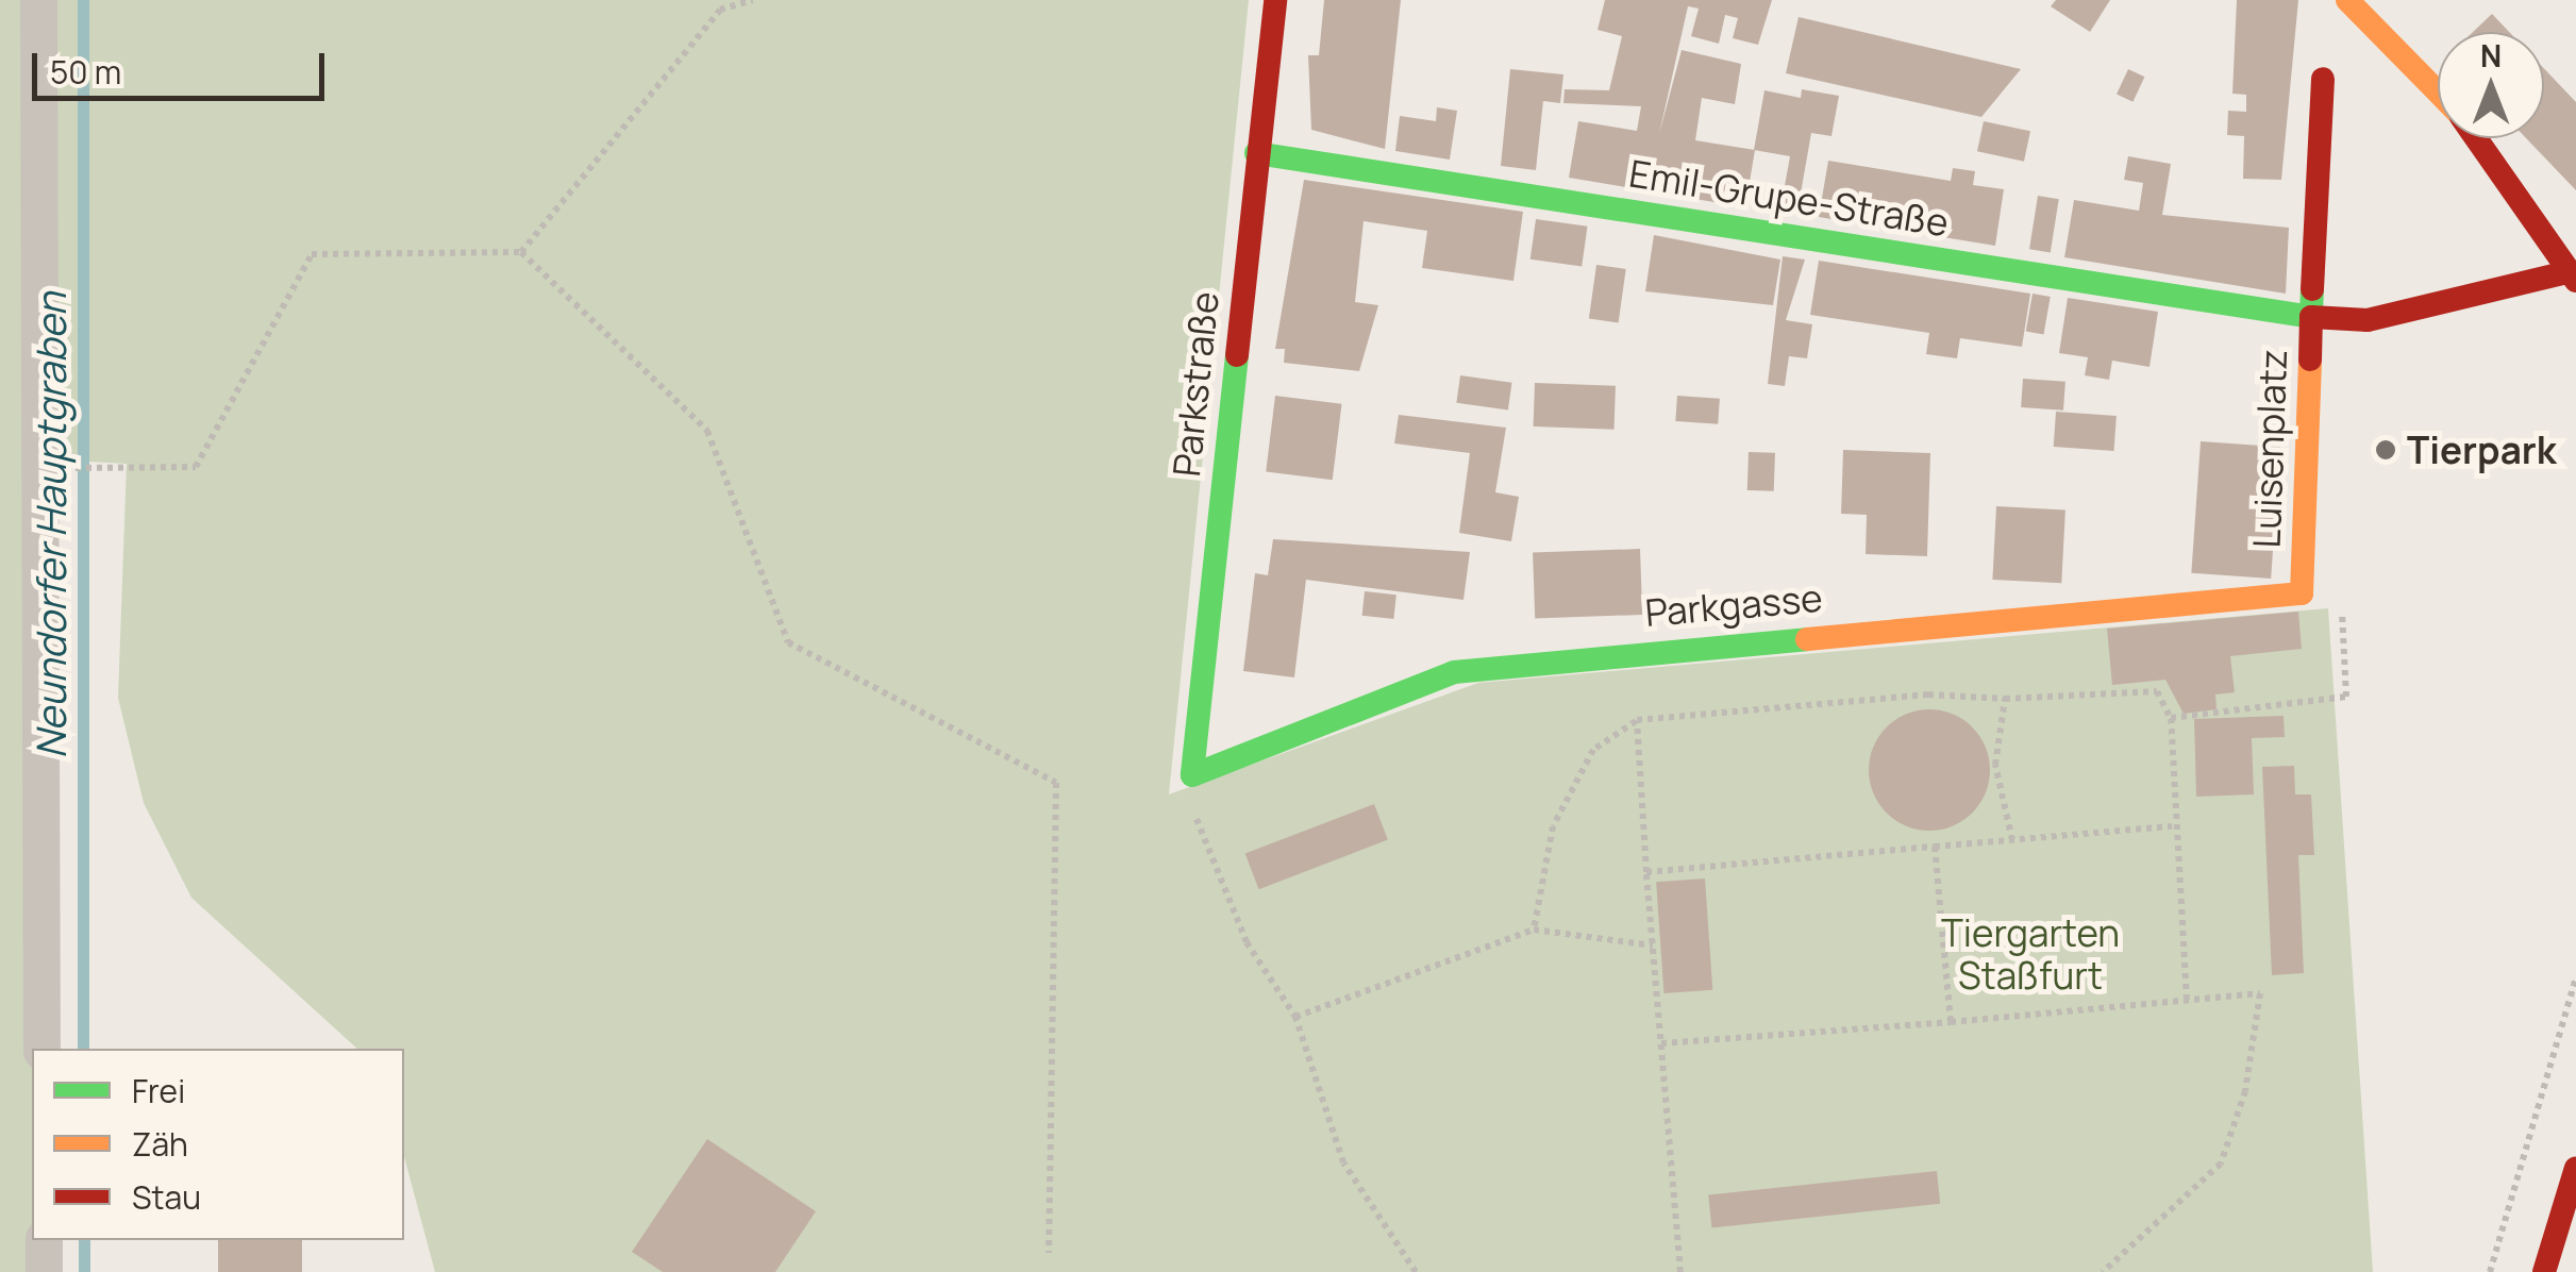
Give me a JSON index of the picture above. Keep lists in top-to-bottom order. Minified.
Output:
{"streets":{"street":["Emil-Grupe-Straße","Parkstraße","Luisenplatz","Parkgasse"]},"crossings":[["Emil-Grupe-Straße","Parkstraße"],["Emil-Grupe-Straße","Luisenplatz"],["Parkstraße","Parkgasse"],["Luisenplatz","Parkgasse"]],"water":["Neundorfer Hauptgraben"],"parks":["Tiergarten Staßfurt"],"places":["Tierpark"],"legend":["Frei","Zäh","Stau"],"scale_bar":"50 m","north":"top"}
